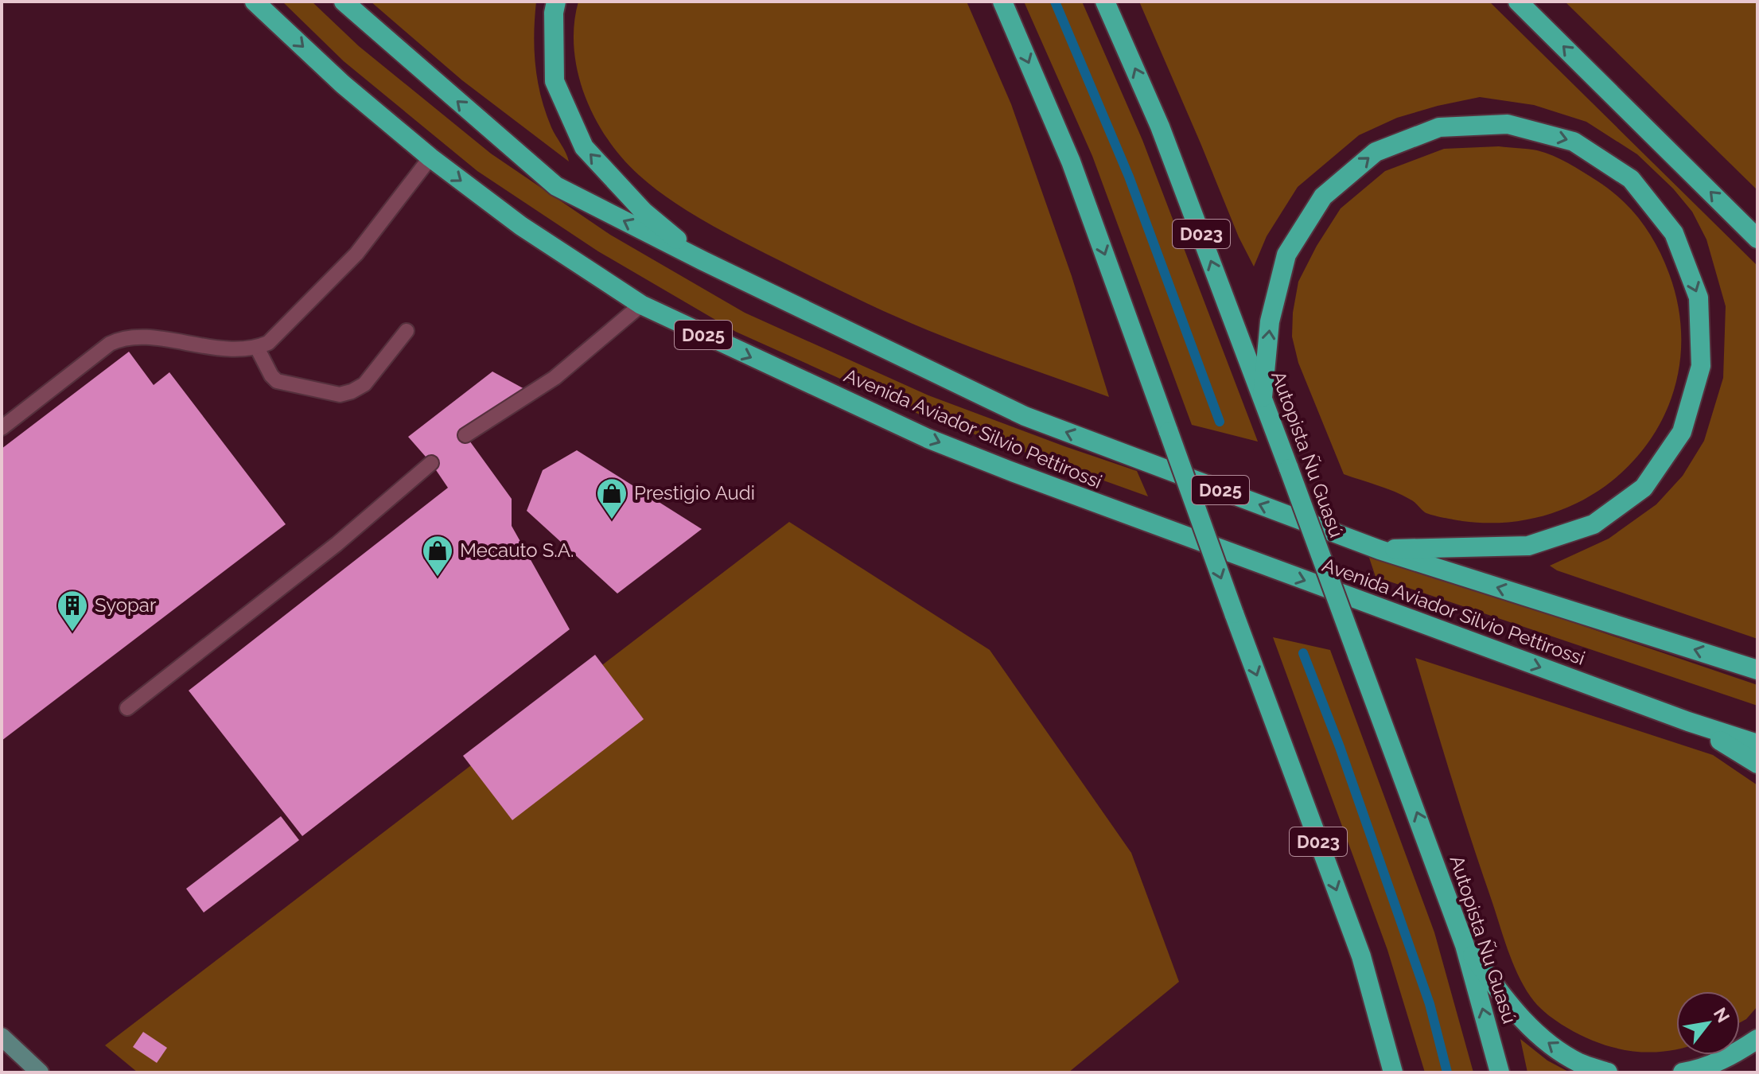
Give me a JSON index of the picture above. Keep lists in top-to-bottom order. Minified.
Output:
{"streets":{"highway":["D023","D025","Avenida Aviador Silvio Pettirossi","Autopista Ñu Guasú"]},"places":{"shop":["Prestigio Audi","Mecauto S.A."],"building":["Syopar"]},"north":"top right"}
